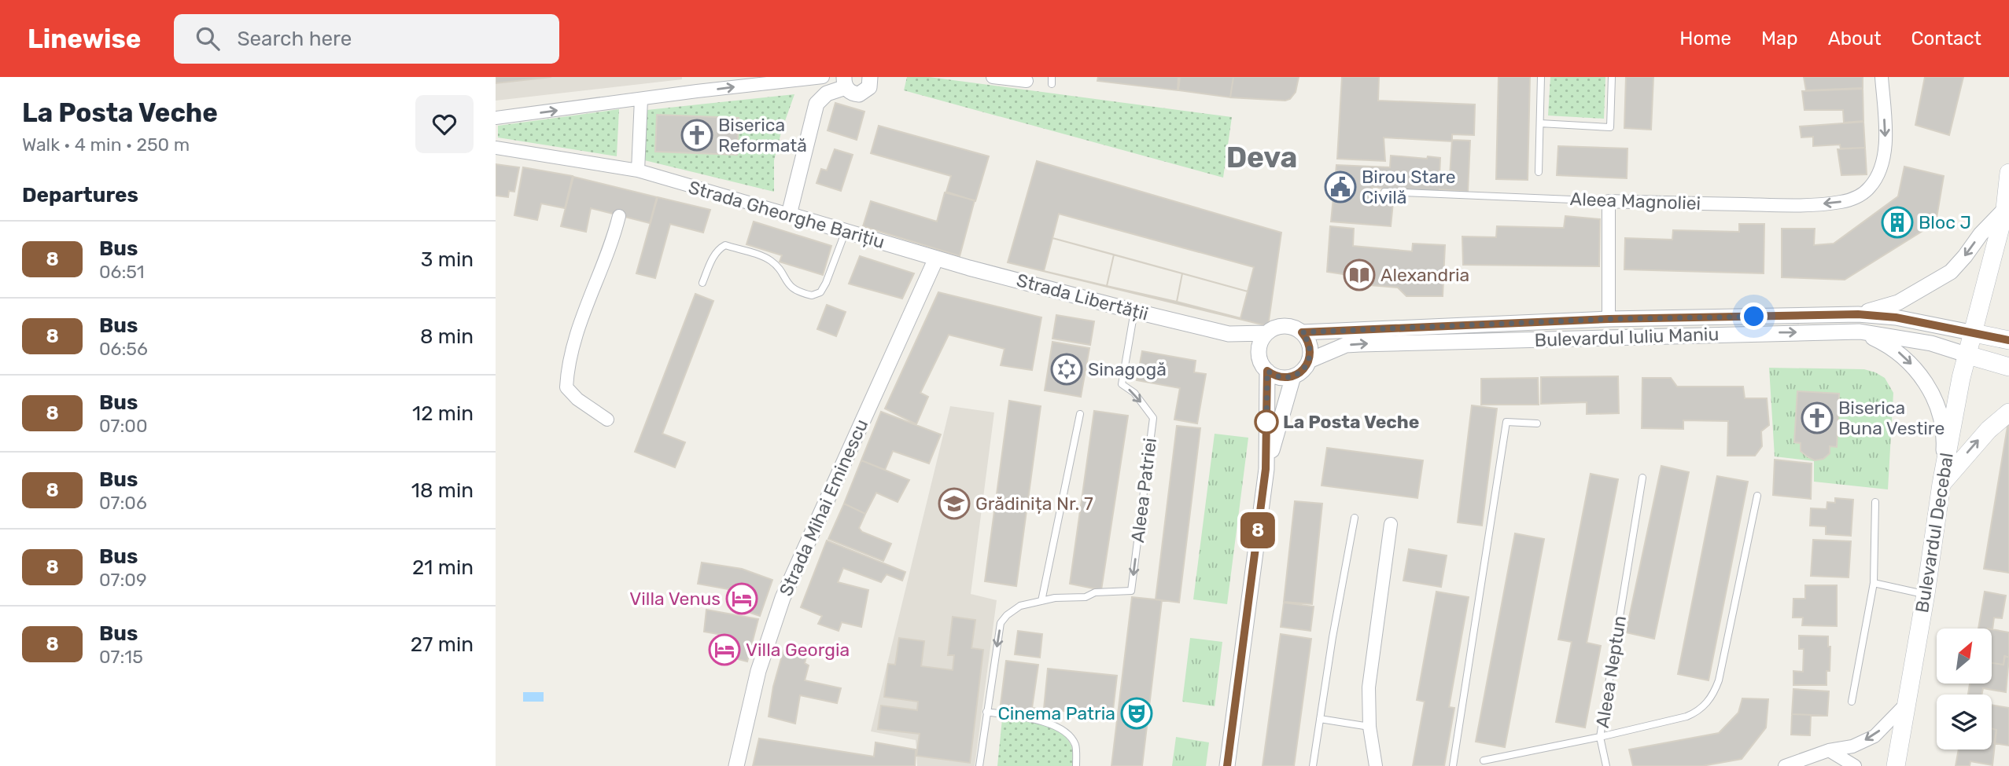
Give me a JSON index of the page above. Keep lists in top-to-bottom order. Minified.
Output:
{"streets":{"main road":["Bulevardul Iuliu Maniu","Bulevardul Decebal"],"street":["Aleea Magnoliei","Strada Gheorghe Barițiu","Strada Libertății","Strada Mihai Eminescu"],"lane":["Aleea Patriei","Aleea Neptun"]},"crossings":[["Strada Gheorghe Barițiu","Strada Libertății"],["Strada Gheorghe Barițiu","Strada Mihai Eminescu"],["Strada Libertății","Bulevardul Iuliu Maniu"],["Strada Libertății","Aleea Patriei"],["Strada Libertății","Strada Mihai Eminescu"],["Bulevardul Iuliu Maniu","Bulevardul Decebal"]],"one_way":["Aleea Patriei"],"districts":["Deva"],"places":{"church":["Biserica Reformată","Biserica Buna Vestire"],"public building":["Birou Stare Civilă"],"building":["Bloc J"],"library":["Alexandria"],"synagogue":["Sinagogă"],"other":["La Posta Veche"],"school or university":["Grădinița Nr. 7"],"hotel":["Villa Venus","Villa Georgia"],"theatre":["Cinema Patria"]},"lines":["bus line 8"],"north":"top right","page":{"header":"Linewise","search":"Search here","nav":["Home","Map","About","Contact"],"heading":[["La Posta Veche","Walk · 4 min · 250 m"],"Departures"],"on_map":"8","list":[{"mark":"8","name":"Bus","note":"06:51","value":"3 min"},{"mark":"8","name":"Bus","note":"06:56","value":"8 min"},{"mark":"8","name":"Bus","note":"07:00","value":"12 min"},{"mark":"8","name":"Bus","note":"07:06","value":"18 min"},{"mark":"8","name":"Bus","note":"07:09","value":"21 min"},{"mark":"8","name":"Bus","note":"07:15","value":"27 min"}]}}
